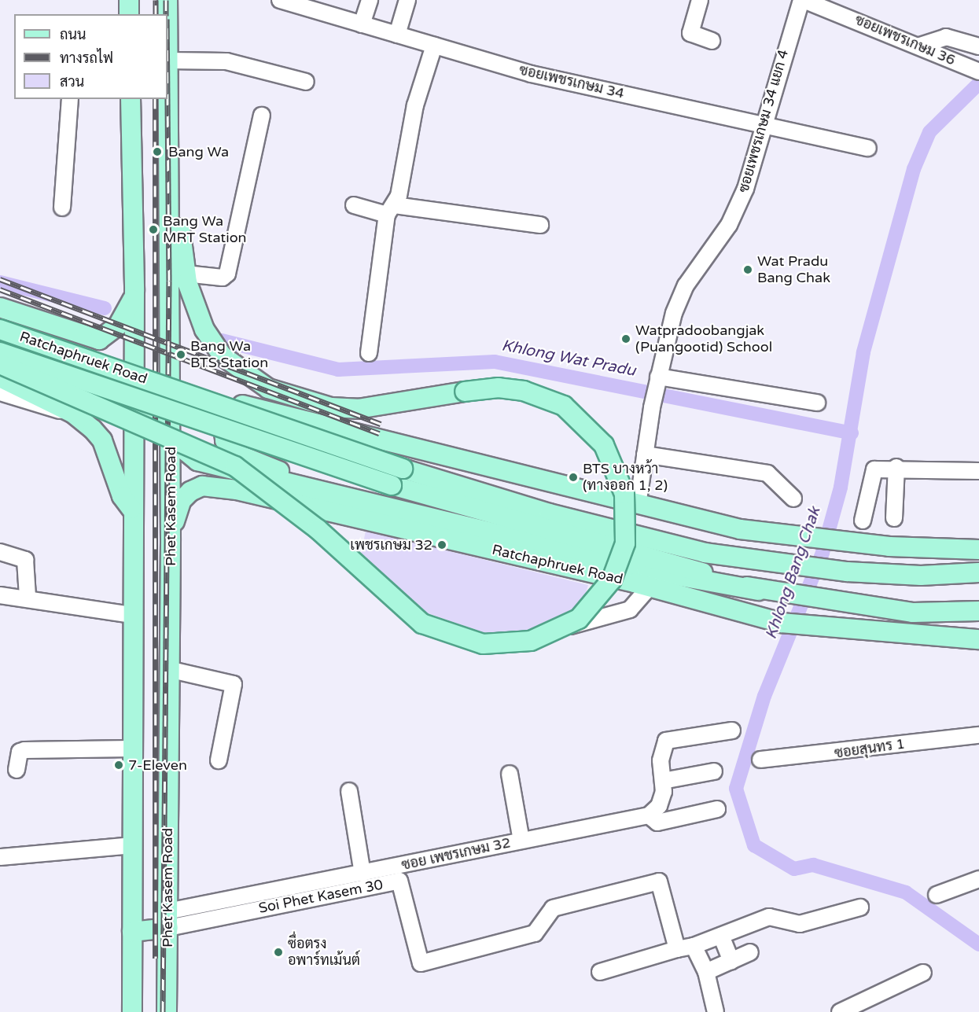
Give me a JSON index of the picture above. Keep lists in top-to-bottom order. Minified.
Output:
{"streets":{"main road":["Ratchaphruek Road","Phet Kasem Road"],"street":["ซอยเพชรเกษม 36","ซอยเพชรเกษม 34","ซอยเพชรเกษม 34 แยก 4","ซอยสุนทร 1","ซอย เพชรเกษม 32","Soi Phet Kasem 30"]},"crossings":[["ซอยเพชรเกษม 36","ซอยเพชรเกษม 34 แยก 4"],["ซอยเพชรเกษม 34","ซอยเพชรเกษม 34 แยก 4"],["Ratchaphruek Road","Phet Kasem Road"],["Phet Kasem Road","ซอย เพชรเกษม 32"],["Phet Kasem Road","Soi Phet Kasem 30"],["ซอย เพชรเกษม 32","Soi Phet Kasem 30"]],"water":["Khlong Wat Pradu","Khlong Bang Chak"],"places":["Bang Wa","Bang Wa MRT Station","Wat Pradu Bang Chak","Watpradoobangjak (Puangootid) School","Bang Wa BTS Station","BTS บางหว้า (ทางออก 1, 2)","เพชรเกษม 32","7-Eleven","ซื่อตรง อพาร์ทเม้นต์"],"legend":["ถนน","ทางรถไฟ","สวน"]}
